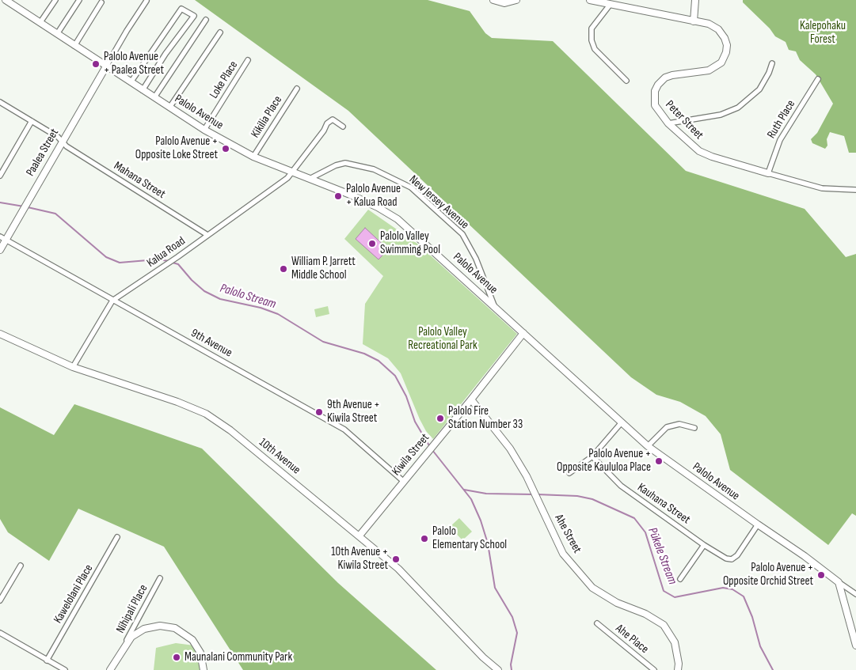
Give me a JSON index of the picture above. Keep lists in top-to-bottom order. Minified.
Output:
{"streets":{"street":["Loke Place","Palolo Avenue","Kikilia Place","Ruth Place","Peter Street","Paalea Street","Mahana Street","New Jersey Avenue","Kalua Road","9th Avenue","Kiwila Street","10th Avenue","Kauhana Street","Ahe Street","Kawelolani Place","Nihipali Place","Ahe Place"]},"crossings":[["Loke Place","Palolo Avenue"],["Palolo Avenue","Kikilia Place"],["Palolo Avenue","Paalea Street"],["Palolo Avenue","New Jersey Avenue"],["Palolo Avenue","Kalua Road"],["Palolo Avenue","Kiwila Street"],["Palolo Avenue","Kauhana Street"],["Ruth Place","Peter Street"],["Paalea Street","Mahana Street"],["Paalea Street","9th Avenue"],["Mahana Street","Kalua Road"],["Kalua Road","9th Avenue"],["Kalua Road","10th Avenue"],["9th Avenue","Kiwila Street"],["Kiwila Street","10th Avenue"],["Kiwila Street","Ahe Street"]],"water":["Palolo Stream","Pūkele Stream"],"parks":["Kalepohaku Forest","Palolo Valley Recreational Park"],"places":["Palolo Avenue + Paalea Street","Palolo Avenue + Opposite Loke Street","Palolo Avenue + Kalua Road","Palolo Valley Swimming Pool","William P. Jarrett Middle School","9th Avenue + Kiwila Street","Palolo Fire Station Number 33","Palolo Avenue + Opposite Kaululoa Place","Palolo Elementary School","10th Avenue + Kiwila Street","Palolo Avenue + Opposite Orchid Street","Maunalani Community Park"]}
